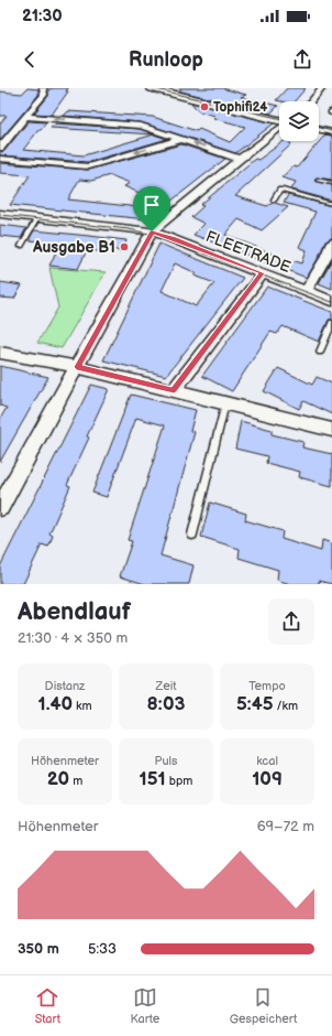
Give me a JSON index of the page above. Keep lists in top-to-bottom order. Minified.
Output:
{"streets":{"street":["FLEETRADE"]},"places":["Tophifi24","Ausgabe B1"],"page":{"status":"21:30","header":"Runloop","heading":["Abendlauf","21:30 · 4 × 350 m"],"stats":[["Distanz","1.40 km"],["Zeit","8:03"],["Tempo","5:45 /km"],["Höhenmeter","20 m"],["Puls","151 bpm"],["kcal","109"]],"chart":["Höhenmeter","69–72 m"],"list":[{"name":"350 m","note":"5:33"}],"tabs":["Start","Karte","Gespeichert"]}}
